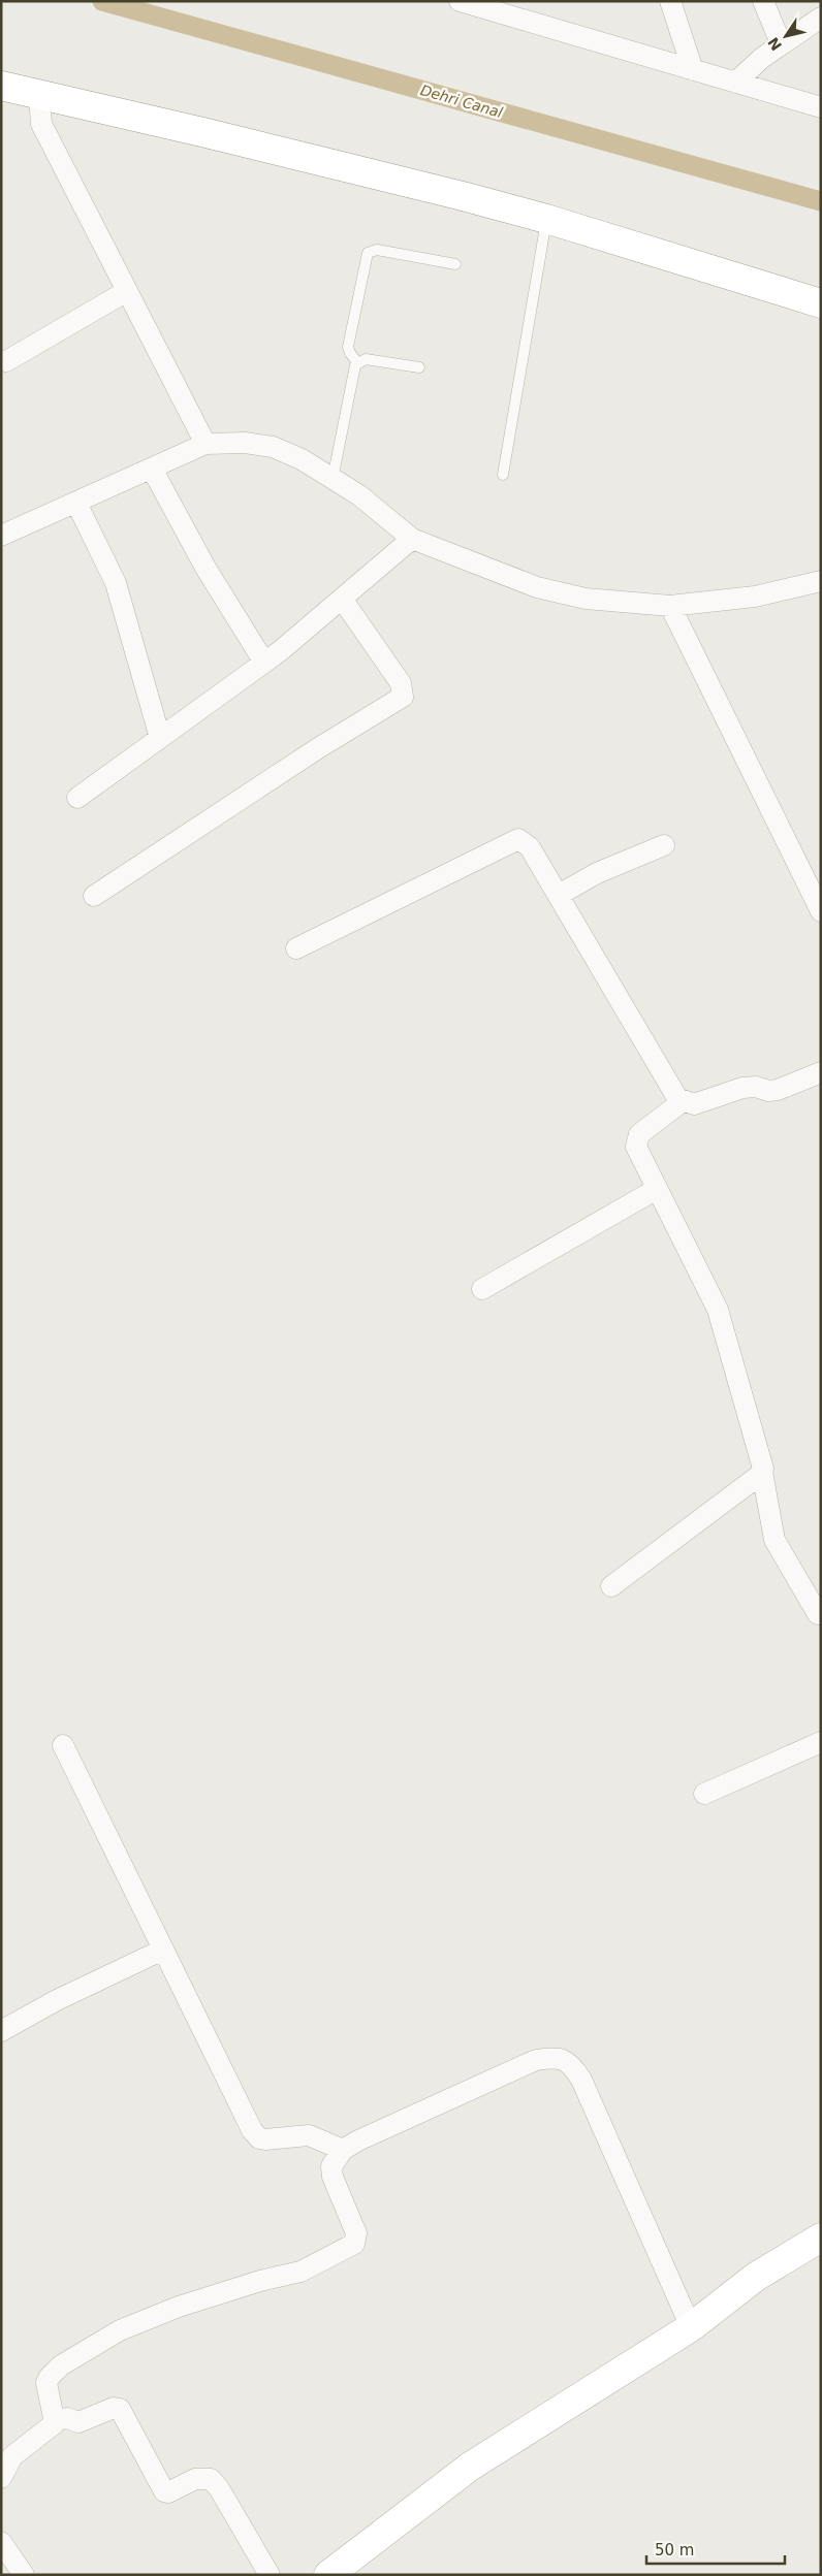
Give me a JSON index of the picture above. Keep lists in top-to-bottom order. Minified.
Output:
{"water":["Dehri Canal"],"scale_bar":"50 m","north":"bottom left"}
